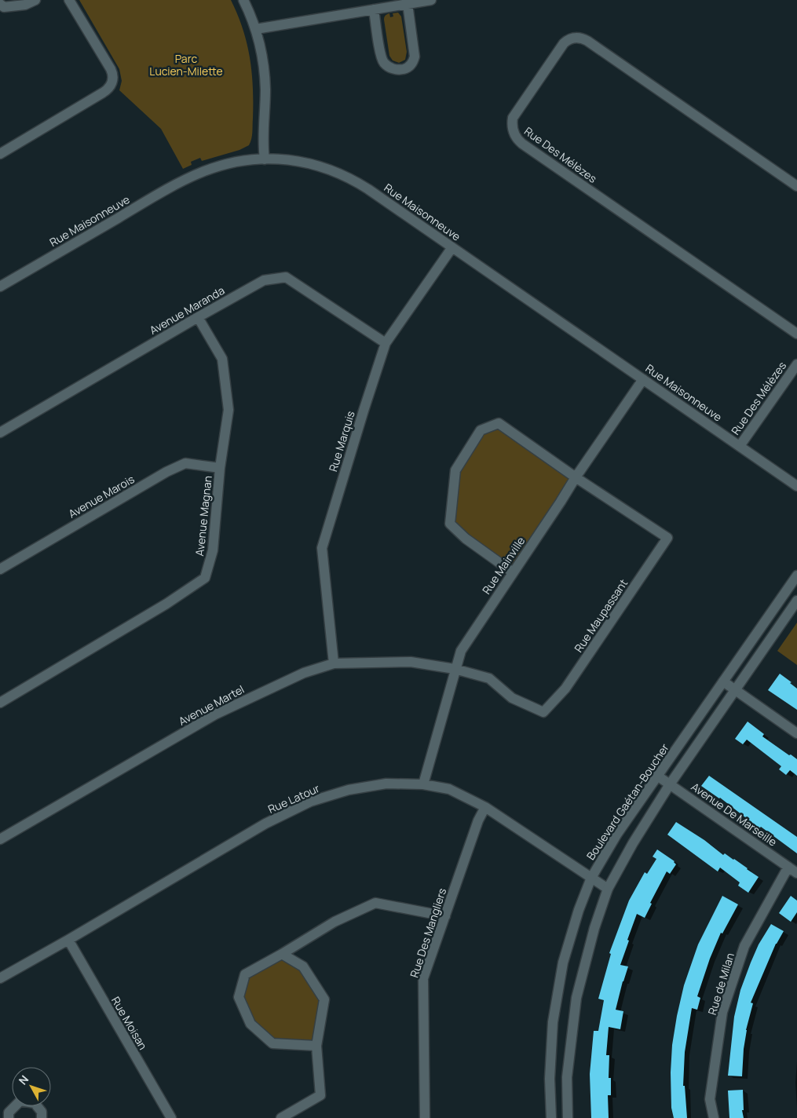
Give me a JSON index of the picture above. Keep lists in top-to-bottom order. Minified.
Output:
{"streets":{"street":["Rue Des Mélèzes","Rue Maisonneuve","Avenue Maranda","Rue Marquis","Avenue Marois","Avenue Magnan","Rue Mainville","Rue Maupassant","Avenue Martel","Rue Latour","Boulevard Gaétan-Boucher","Avenue De Marseille","Rue Des Mangliers","Rue de Milan","Rue Moisan"]},"crossings":[["Rue Des Mélèzes","Rue Maisonneuve"],["Rue Maisonneuve","Rue Marquis"],["Rue Maisonneuve","Rue Mainville"],["Avenue Maranda","Rue Marquis"],["Avenue Maranda","Avenue Magnan"],["Rue Marquis","Avenue Martel"],["Avenue Marois","Avenue Magnan"],["Rue Mainville","Rue Maupassant"],["Rue Mainville","Avenue Martel"],["Rue Mainville","Rue Latour"],["Rue Maupassant","Avenue Martel"],["Rue Latour","Boulevard Gaétan-Boucher"],["Rue Latour","Rue Des Mangliers"],["Rue Latour","Rue Moisan"],["Boulevard Gaétan-Boucher","Avenue De Marseille"],["Avenue De Marseille","Rue de Milan"]],"parks":["Parc Lucien-Milette"],"north":"top left"}
